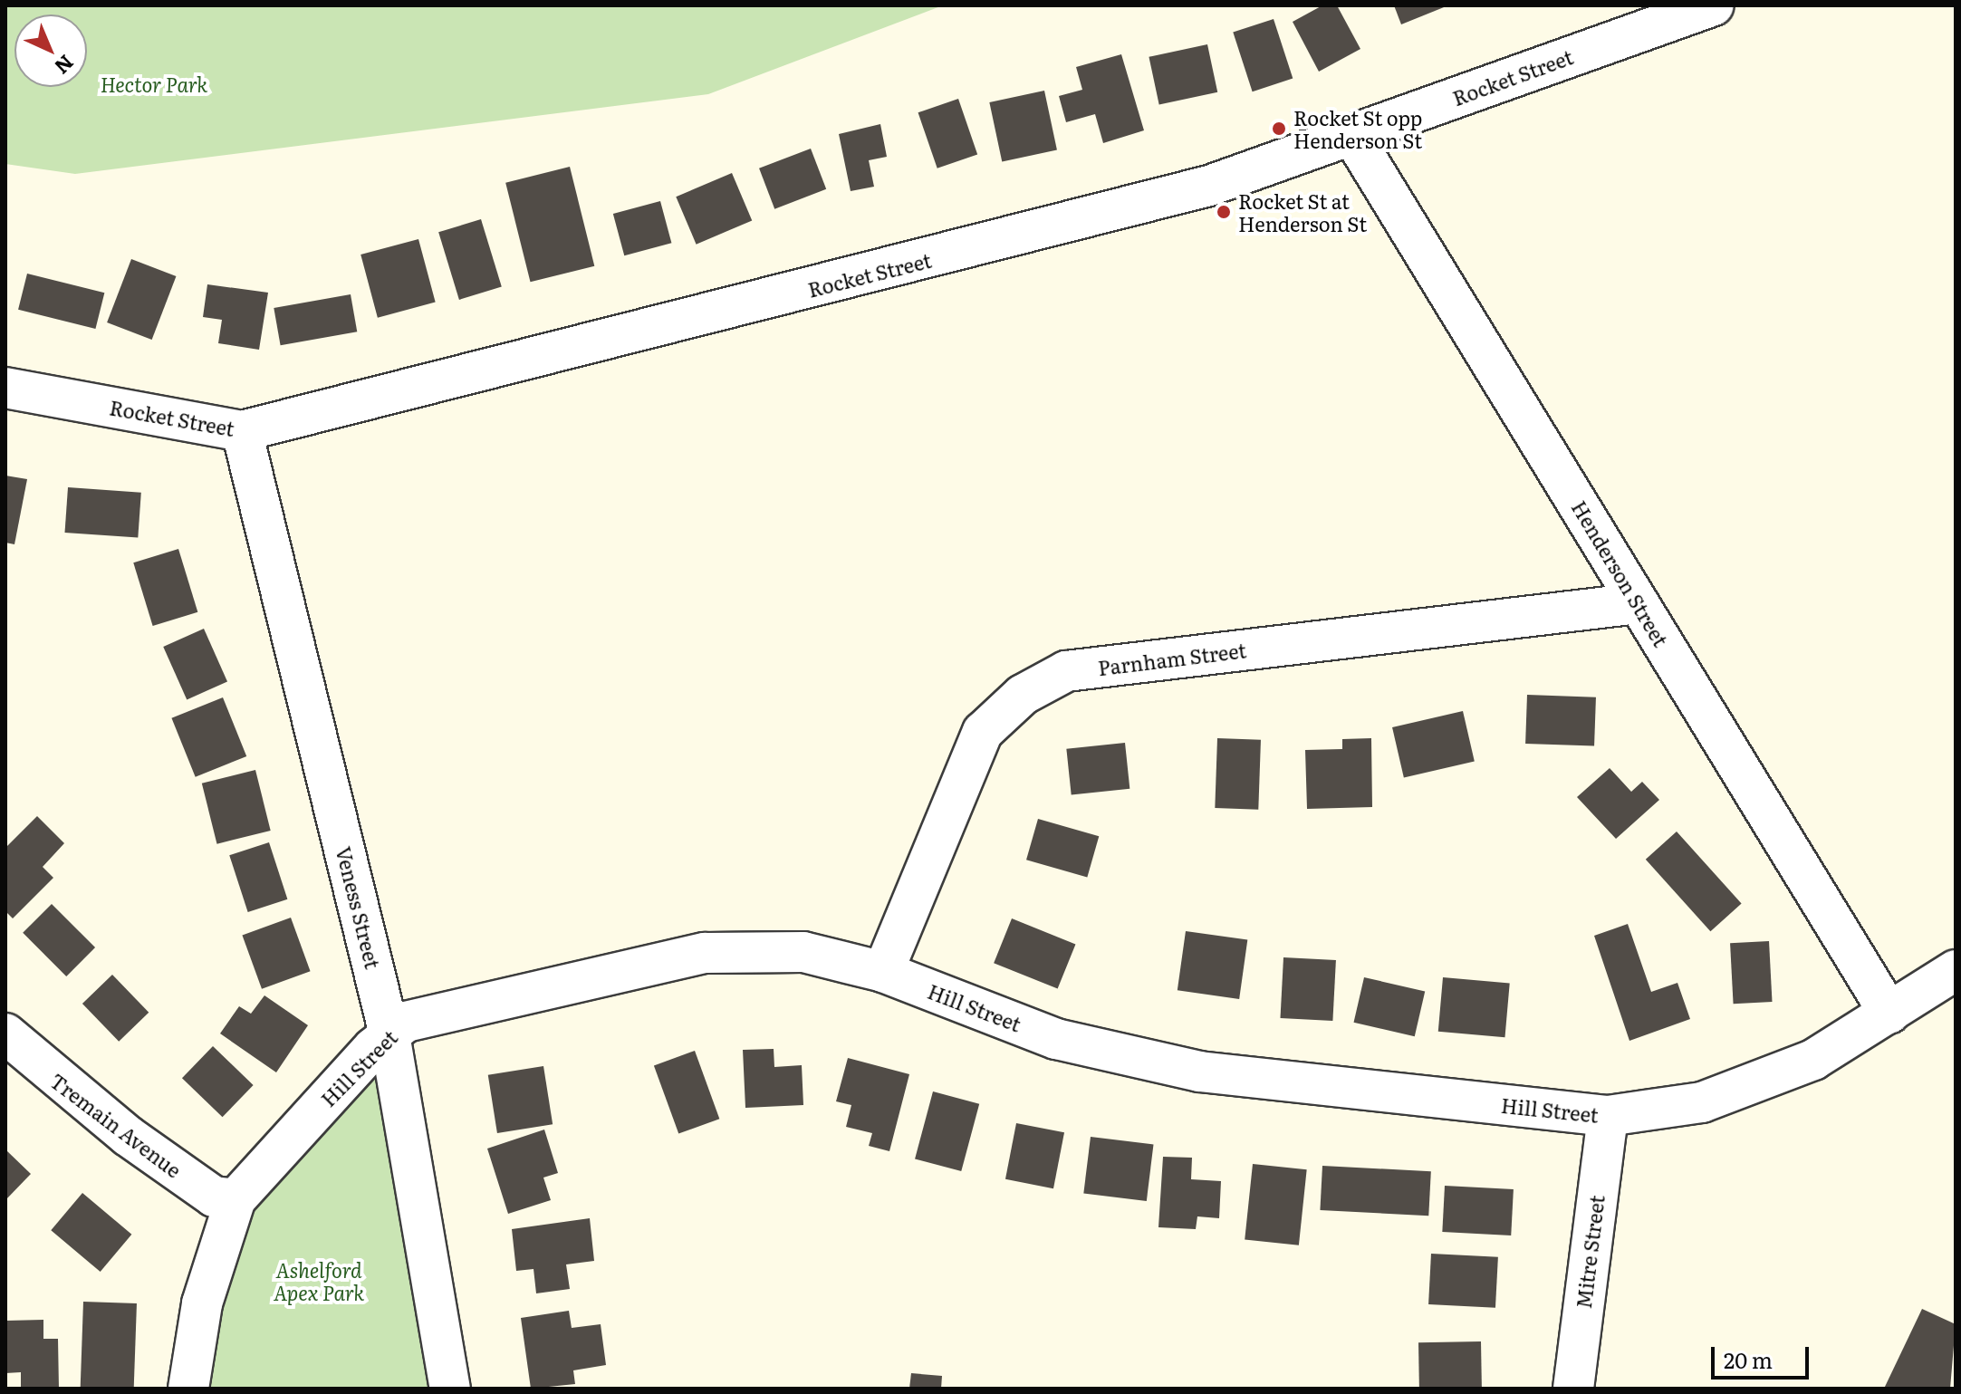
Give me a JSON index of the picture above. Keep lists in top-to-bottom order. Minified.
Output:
{"streets":{"street":["Rocket Street","Henderson Street","Parnham Street","Veness Street","Hill Street","Tremain Avenue","Mitre Street"]},"crossings":[["Rocket Street","Henderson Street"],["Rocket Street","Veness Street"],["Henderson Street","Parnham Street"],["Henderson Street","Hill Street"],["Parnham Street","Hill Street"],["Veness Street","Hill Street"],["Hill Street","Tremain Avenue"],["Hill Street","Mitre Street"]],"parks":["Hector Park","Ashelford Apex Park"],"places":["Rocket St opp Henderson St","Rocket St at Henderson St"],"scale_bar":"20 m","north":"bottom right"}
